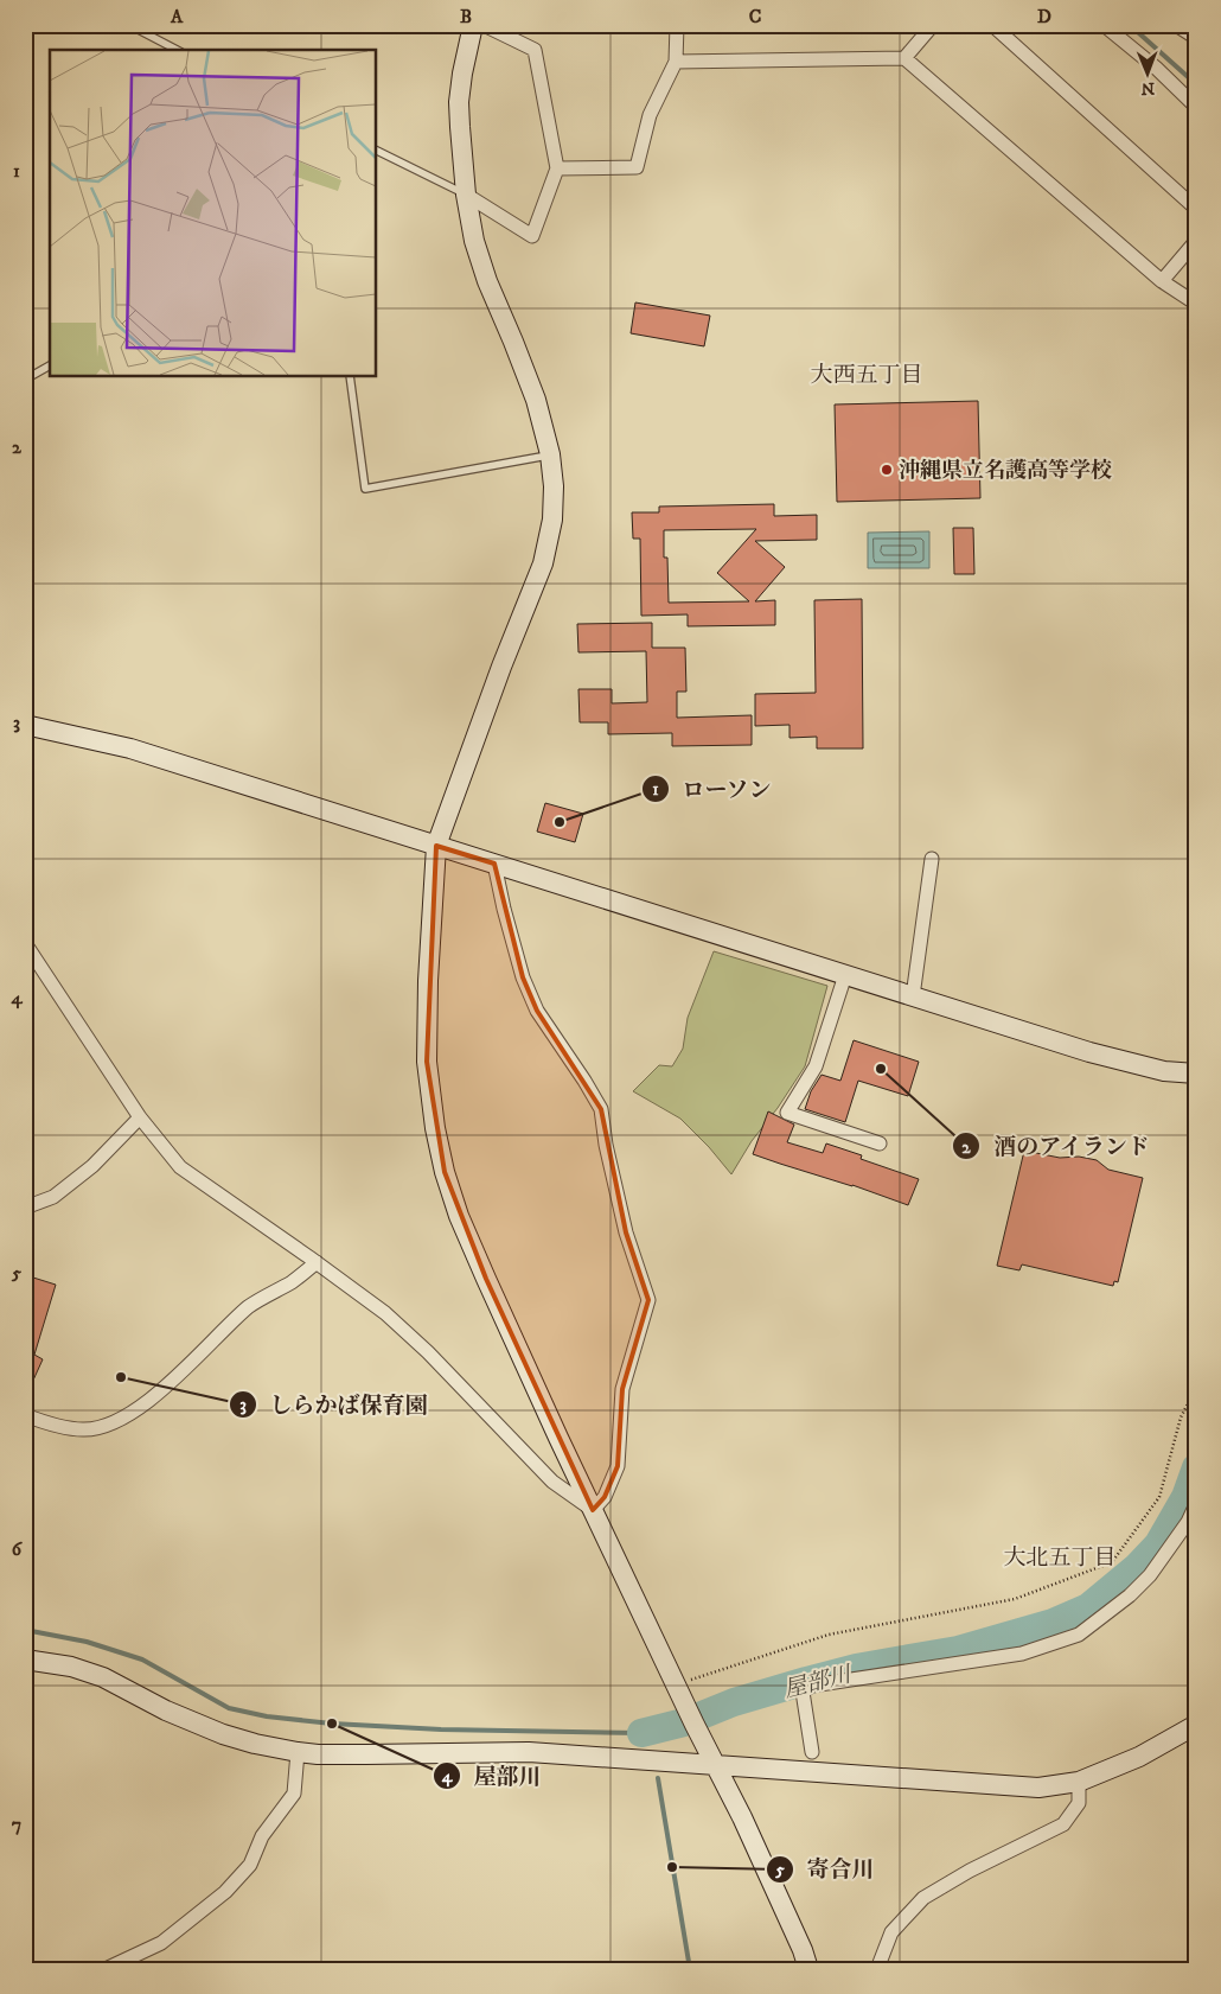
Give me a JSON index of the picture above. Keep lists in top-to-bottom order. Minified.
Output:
{"districts":["大西五丁目","大北五丁目"],"water":["屋部川"],"places":["沖縄県立名護高等学校","ローソン","酒のアイランド","しらかば保育園","屋部川","寄合川"],"north":"bottom","grid":{"columns":["A","B","C","D"],"rows":["1","2","3","4","5","6","7"]}}
